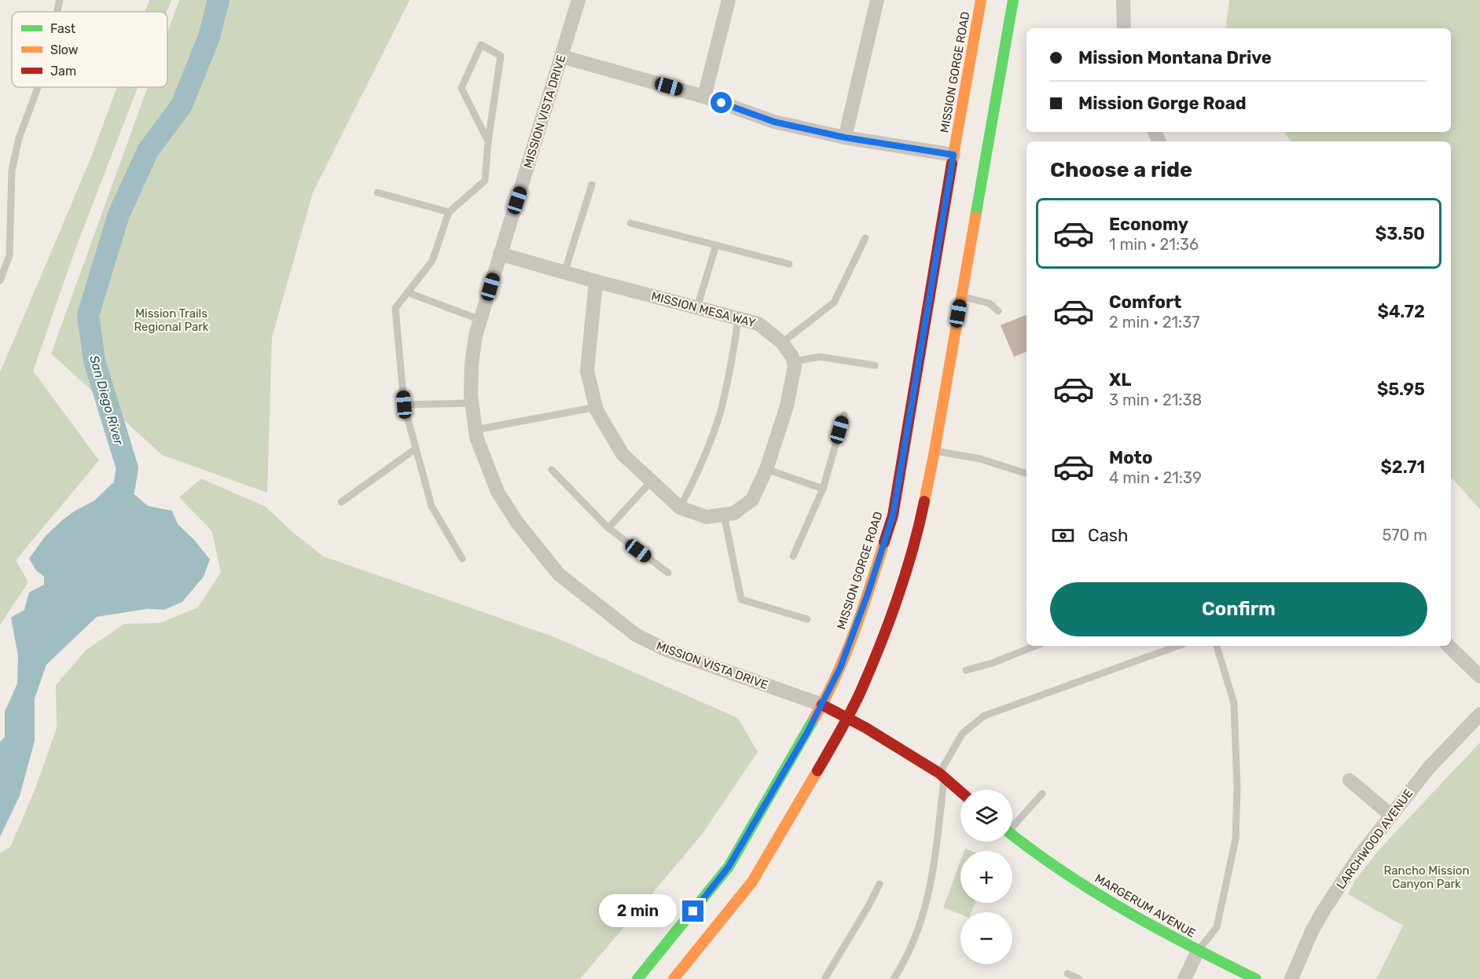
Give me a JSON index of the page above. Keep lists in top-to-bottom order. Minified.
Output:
{"streets":{"main road":["MISSION GORGE ROAD","MARGERUM AVENUE"],"street":["MISSION VISTA DRIVE","MISSION MESA WAY","LARCHWOOD AVENUE"]},"crossings":[["MISSION GORGE ROAD","MISSION VISTA DRIVE"],["MISSION VISTA DRIVE","MISSION MESA WAY"]],"water":["San Diego River"],"parks":["Mission Trails Regional Park","Rancho Mission Canyon Park"],"legend":["Fast","Slow","Jam"],"page":{"banner":["Mission Montana Drive","Mission Gorge Road"],"heading":"Choose a ride","list":[{"name":"Economy","note":"1 min · 21:36","value":"$3.50"},{"name":"Comfort","note":"2 min · 21:37","value":"$4.72"},{"name":"XL","note":"3 min · 21:38","value":"$5.95"},{"name":"Moto","note":"4 min · 21:39","value":"$2.71"}],"pay":["Cash","570 m"],"buttons":"Confirm","map_buttons":["+","−"],"bubble":"2 min"}}
